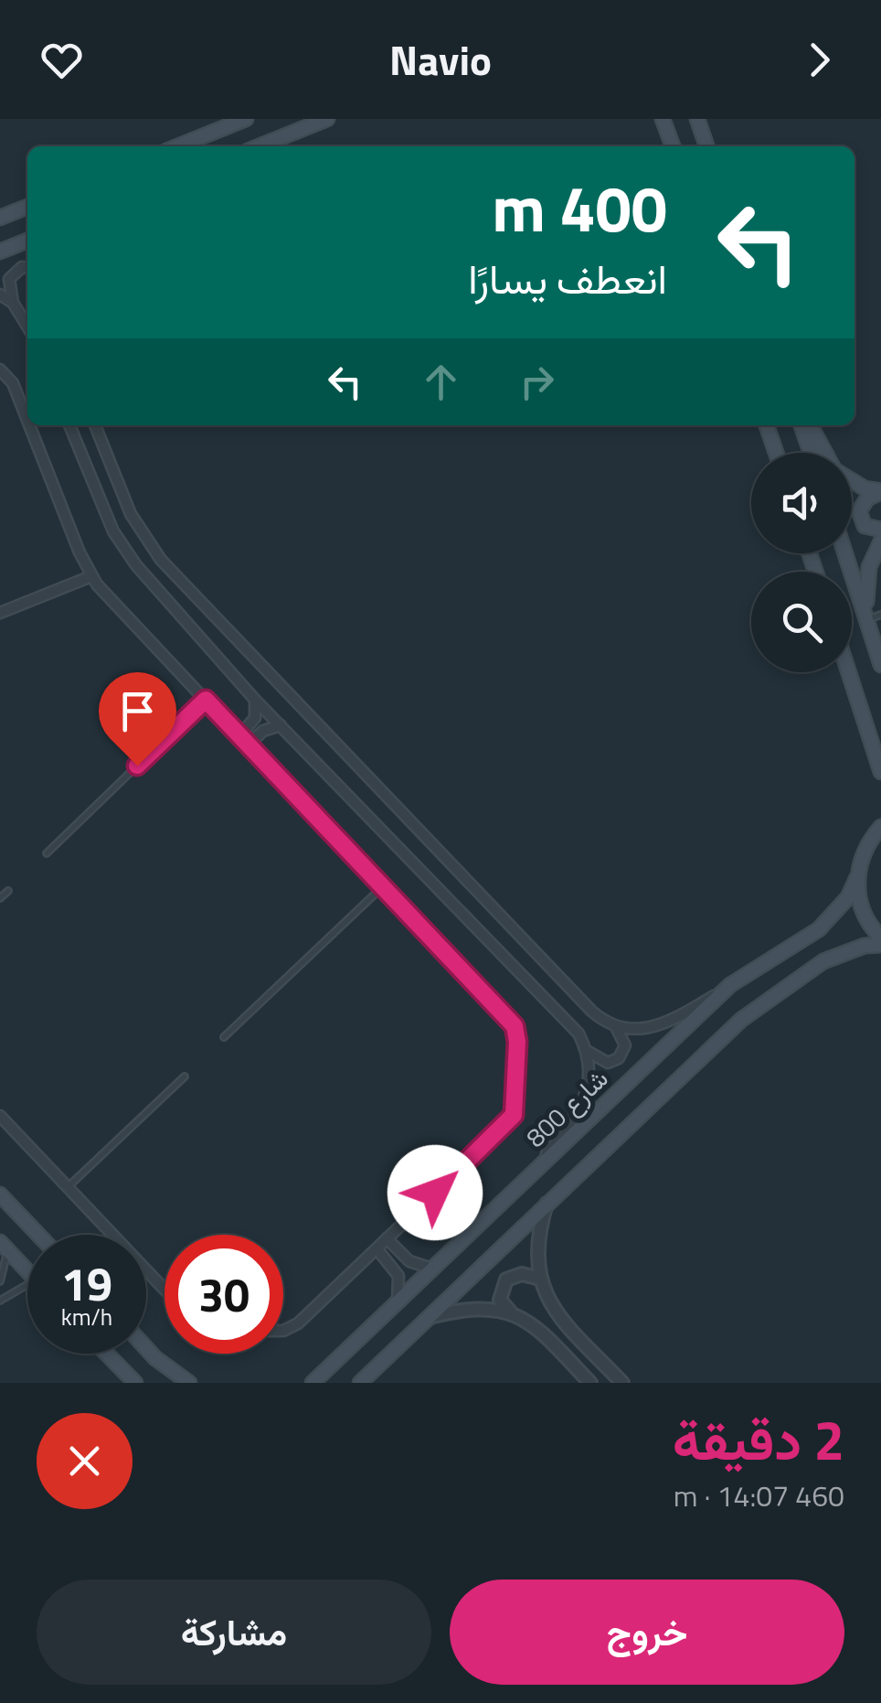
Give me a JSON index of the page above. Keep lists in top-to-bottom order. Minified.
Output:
{"streets":{"main road":["شارع 800"]},"page":{"header":"Navio","turn":["400 m","انعطف يسارًا"],"speed":"19 km/h","limit":"30","heading":["2 دقيقة","460 m · 14:07"],"buttons":["خروج","مشاركة"]}}
